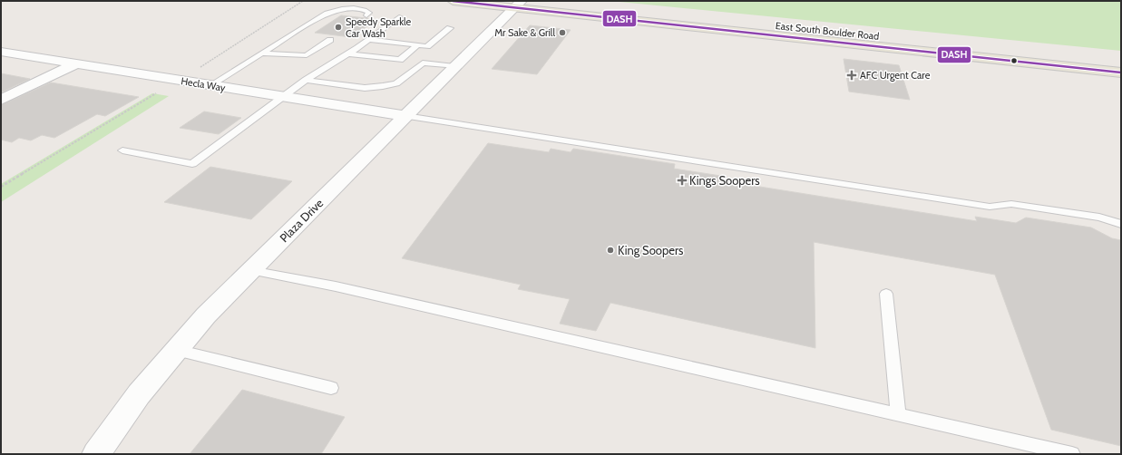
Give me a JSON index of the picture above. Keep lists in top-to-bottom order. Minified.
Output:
{"streets":{"main road":["East South Boulder Road"],"street":["Hecla Way","Plaza Drive"]},"crossings":[["East South Boulder Road","Plaza Drive"],["Hecla Way","Plaza Drive"]],"places":{"other":["Speedy Sparkle Car Wash","Mr Sake & Grill","King Soopers"],"health":["AFC Urgent Care","Kings Soopers"]},"lines":["transit line DASH"]}
